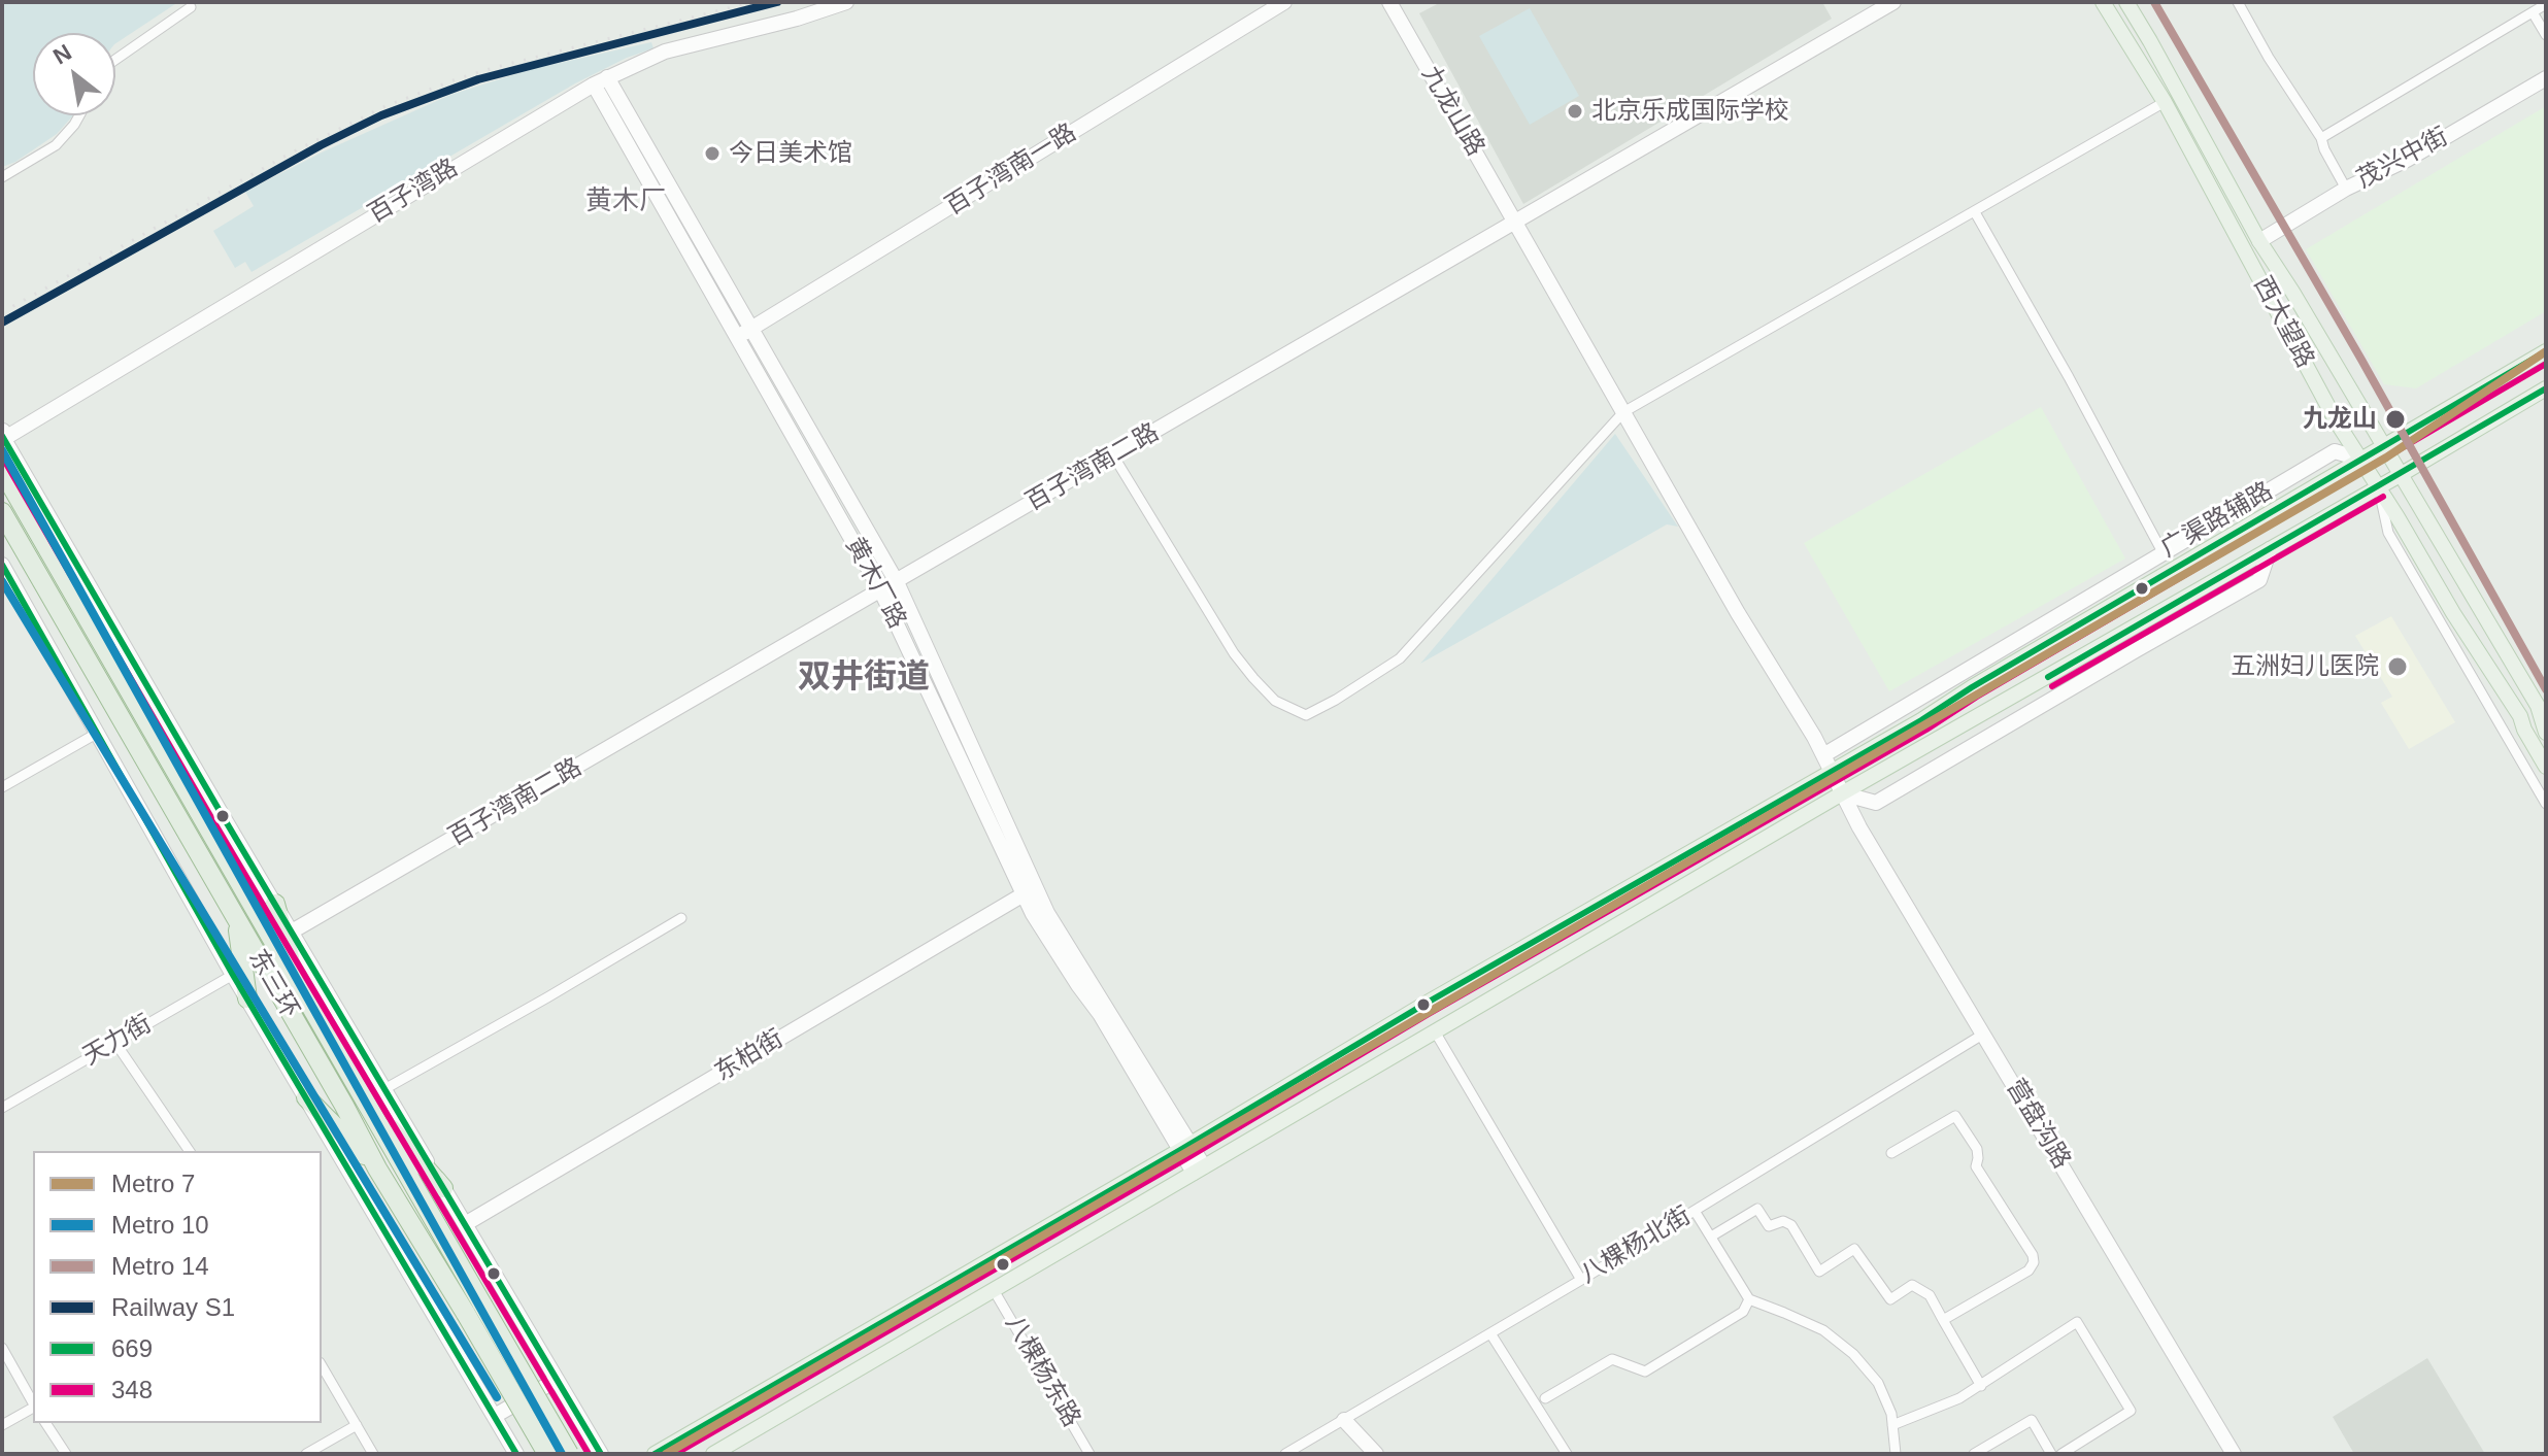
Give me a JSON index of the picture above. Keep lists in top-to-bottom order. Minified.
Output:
{"streets":{"highway":["东三环"],"main road":["西大望路"],"street":["九龙山路","茂兴中街","百子湾南一路","百子湾路","百子湾南二路","广渠路辅路","黄木厂路","天力街","东柏街","营盘沟路","八棵杨北街","八棵杨东路"]},"crossings":[["九龙山路","百子湾南二路"],["九龙山路","营盘沟路"],["茂兴中街","西大望路"],["百子湾南一路","黄木厂路"],["百子湾路","黄木厂路"],["西大望路","广渠路辅路"],["百子湾南二路","黄木厂路"],["广渠路辅路","营盘沟路"],["黄木厂路","东柏街"],["营盘沟路","八棵杨北街"]],"districts":["黄木厂","双井街道"],"places":["北京乐成国际学校","今日美术馆","九龙山","五洲妇儿医院"],"lines":["metro line 14","rail line S1","metro line 7","transit line 669","transit line 348","metro line 10"],"legend":["Metro 7","Metro 10","Metro 14","Railway S1","669","348"],"north":"top left"}
